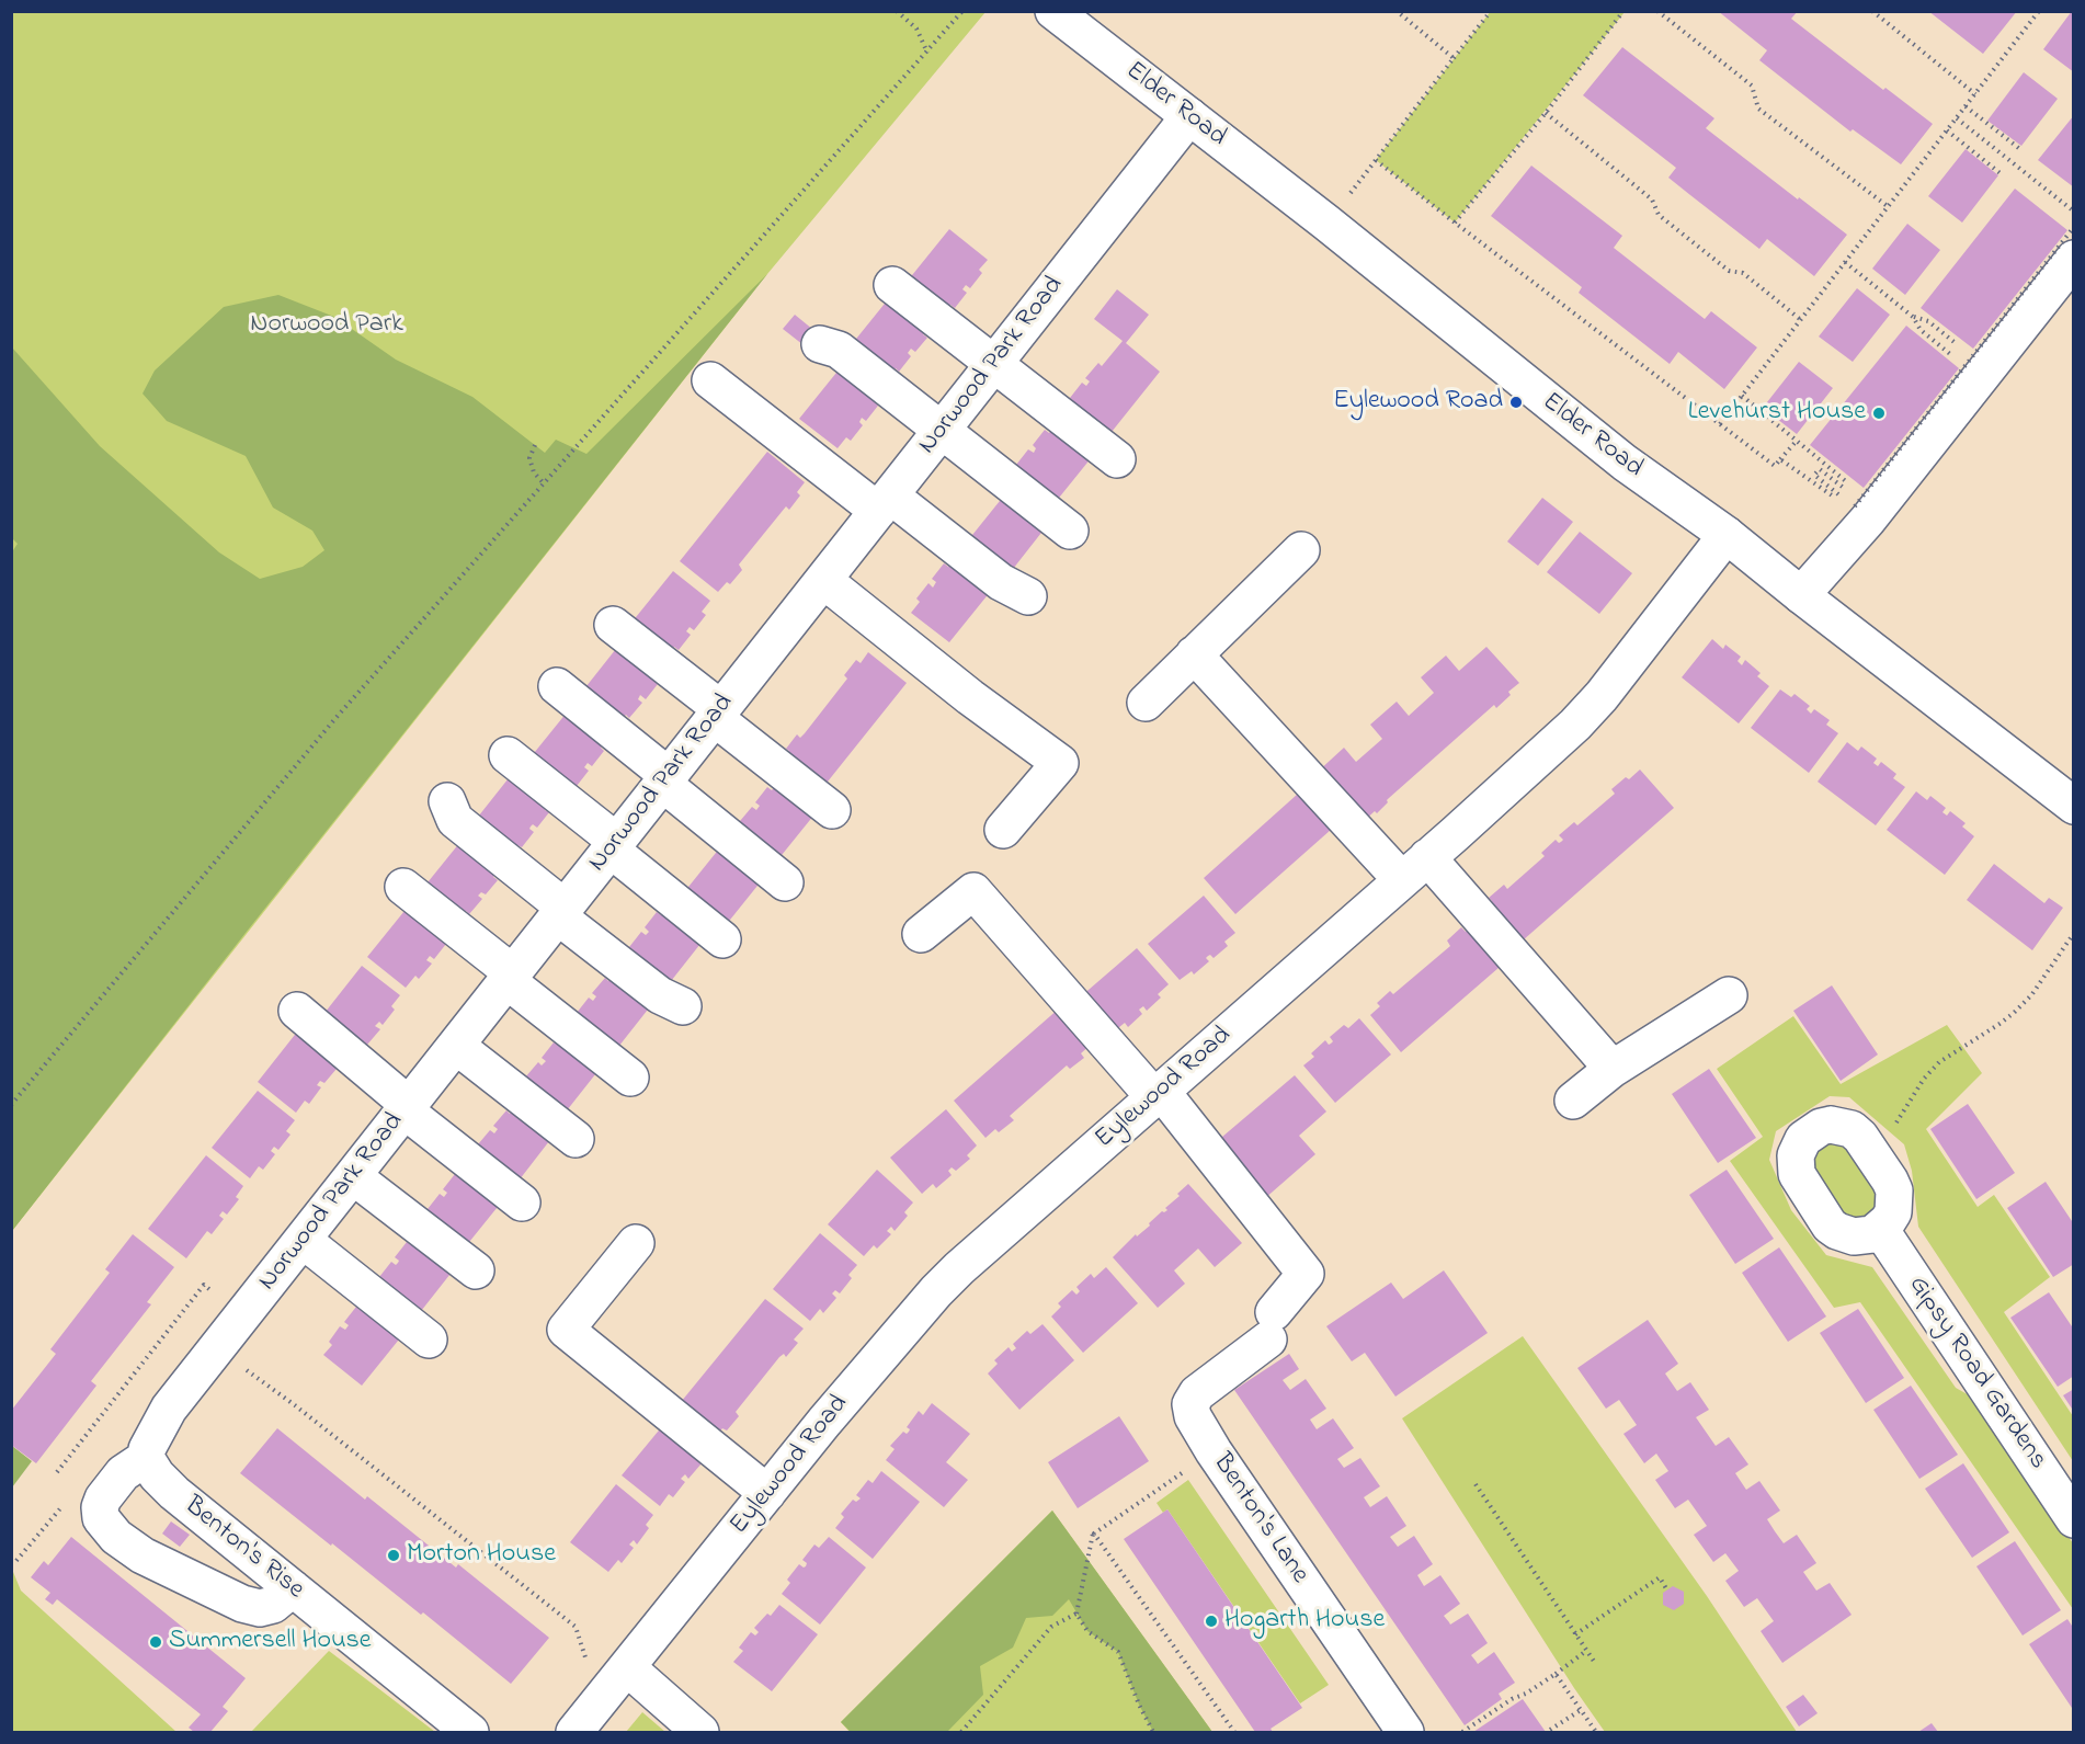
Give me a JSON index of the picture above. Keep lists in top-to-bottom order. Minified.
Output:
{"streets":{"street":["Elder Road","Norwood Park Road","Eylewood Road","Gipsy Road Gardens","Benton's Lane","Benton's Rise"]},"crossings":[["Elder Road","Norwood Park Road"],["Elder Road","Eylewood Road"],["Norwood Park Road","Benton's Rise"],["Eylewood Road","Benton's Lane"]],"parks":["Norwood Park"],"places":["Eylewood Road","Levehurst House","Morton House","Hogarth House","Summersell House"]}
